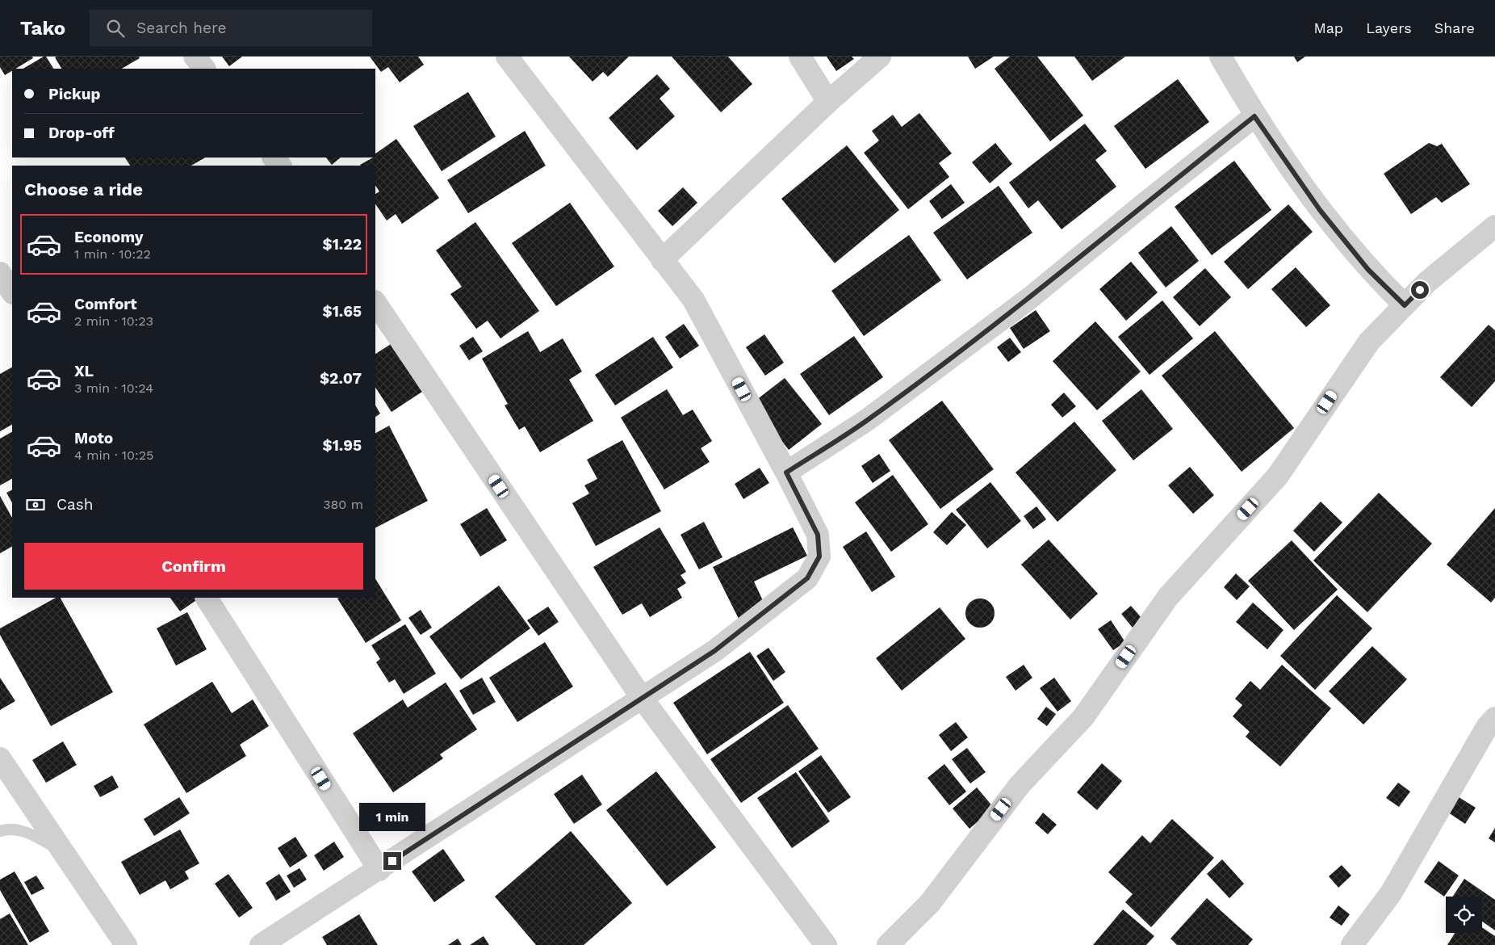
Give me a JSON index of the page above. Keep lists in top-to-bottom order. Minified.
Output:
{"page":{"header":"Tako","search":"Search here","nav":["Map","Layers","Share"],"banner":["Pickup","Drop-off"],"heading":"Choose a ride","list":[{"name":"Economy","note":"1 min · 10:22","value":"$1.22"},{"name":"Comfort","note":"2 min · 10:23","value":"$1.65"},{"name":"XL","note":"3 min · 10:24","value":"$2.07"},{"name":"Moto","note":"4 min · 10:25","value":"$1.95"}],"pay":["Cash","380 m"],"buttons":"Confirm","bubble":"1 min"}}
